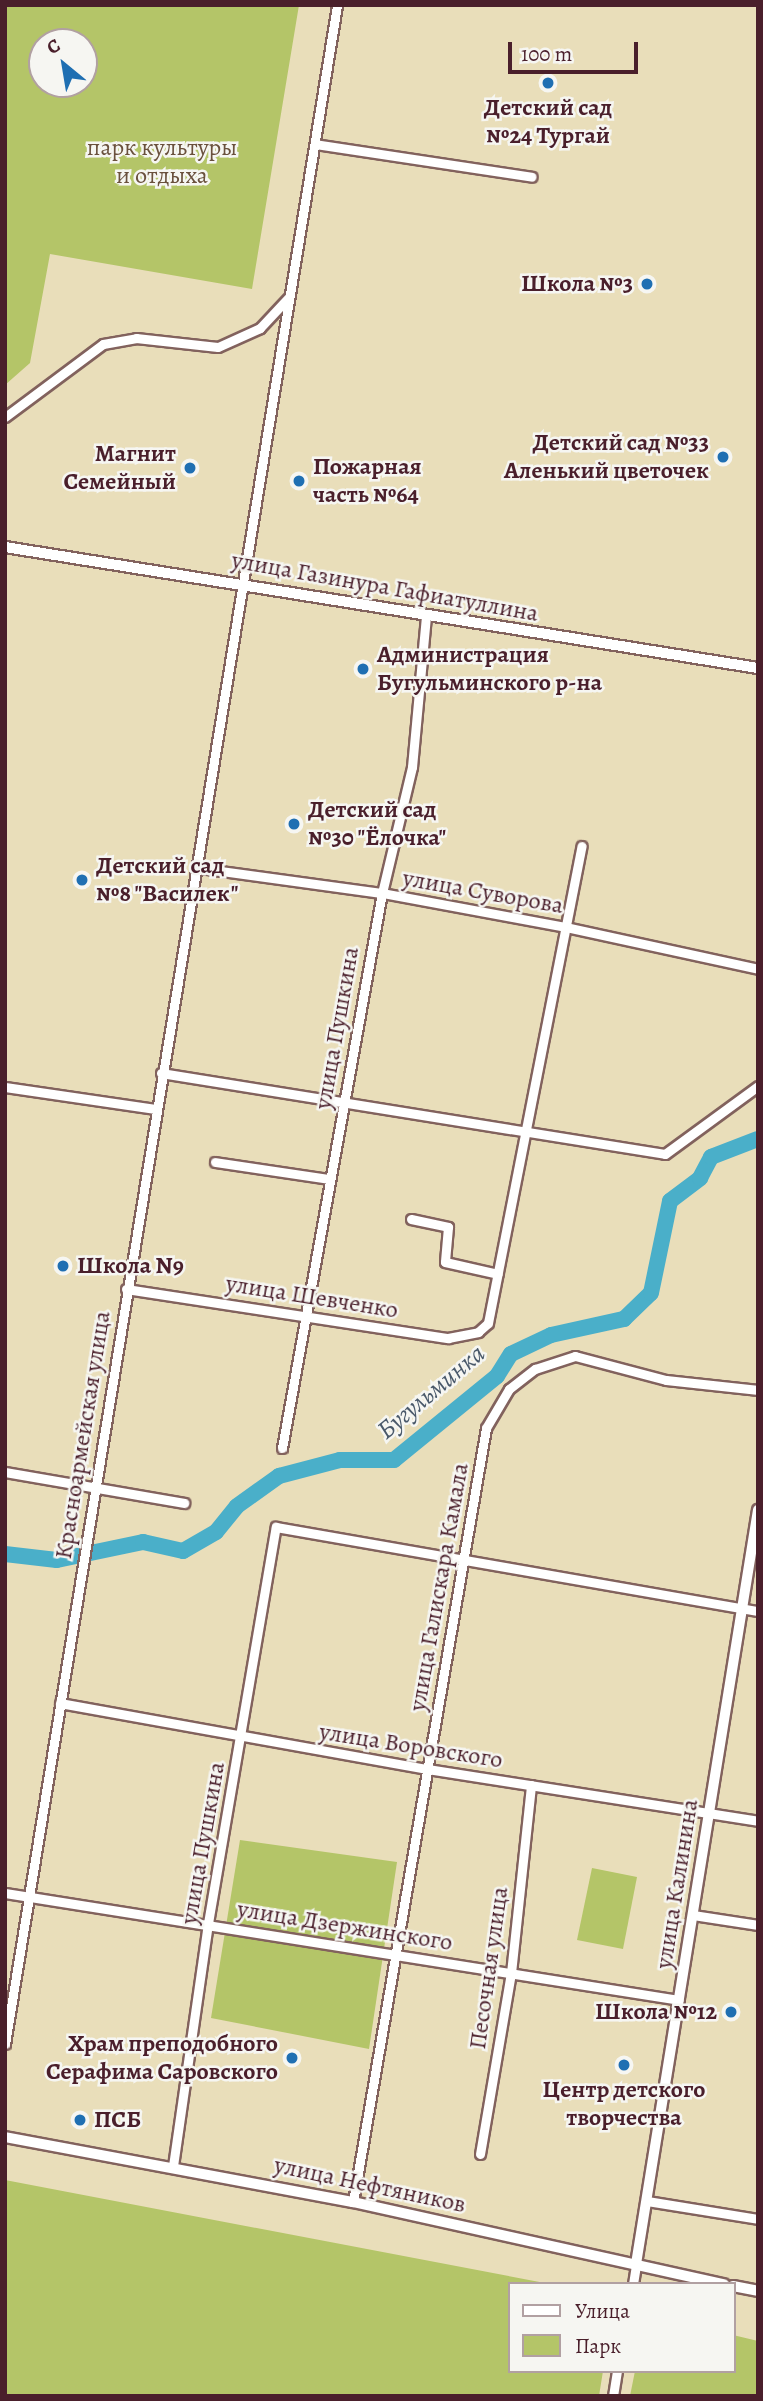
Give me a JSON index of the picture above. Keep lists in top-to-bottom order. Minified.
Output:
{"streets":{"main road":["улица Газинура Гафиатуллина","улица Калинина","улица Нефтяников"],"street":["улица Суворова","улица Пушкина","улица Шевченко","Красноармейская улица","улица Галискара Камала","улица Воровского","улица Дзержинского","Песочная улица"]},"crossings":[["улица Газинура Гафиатуллина","улица Пушкина"],["улица Газинура Гафиатуллина","Красноармейская улица"],["улица Суворова","улица Пушкина"],["улица Суворова","Красноармейская улица"],["улица Пушкина","улица Шевченко"],["улица Пушкина","улица Галискара Камала"],["улица Пушкина","улица Воровского"],["улица Пушкина","улица Дзержинского"],["улица Пушкина","улица Нефтяников"],["улица Шевченко","Красноармейская улица"],["Красноармейская улица","улица Воровского"],["Красноармейская улица","улица Дзержинского"],["улица Галискара Камала","улица Воровского"],["улица Галискара Камала","улица Дзержинского"],["улица Галискара Камала","улица Нефтяников"],["улица Воровского","улица Калинина"],["улица Воровского","Песочная улица"],["улица Калинина","улица Дзержинского"],["улица Калинина","улица Нефтяников"],["улица Дзержинского","Песочная улица"]],"water":["Бугульминка"],"parks":["парк культуры и отдыха"],"places":["Детский сад №24 Тургай","Школа №3","Детский сад №33 Аленький цветочек","Магнит Семейный","Пожарная часть №64","Администрация Бугульминского р-на","Детский сад №30 \"Ёлочка\"","Детский сад №8 \"Василек\"","Школа N9","Школа №12","Храм преподобного Серафима Саровского","Центр детского творчества","ПСБ"],"legend":["Улица","Парк"],"scale_bar":"100 m","north":"top left"}
